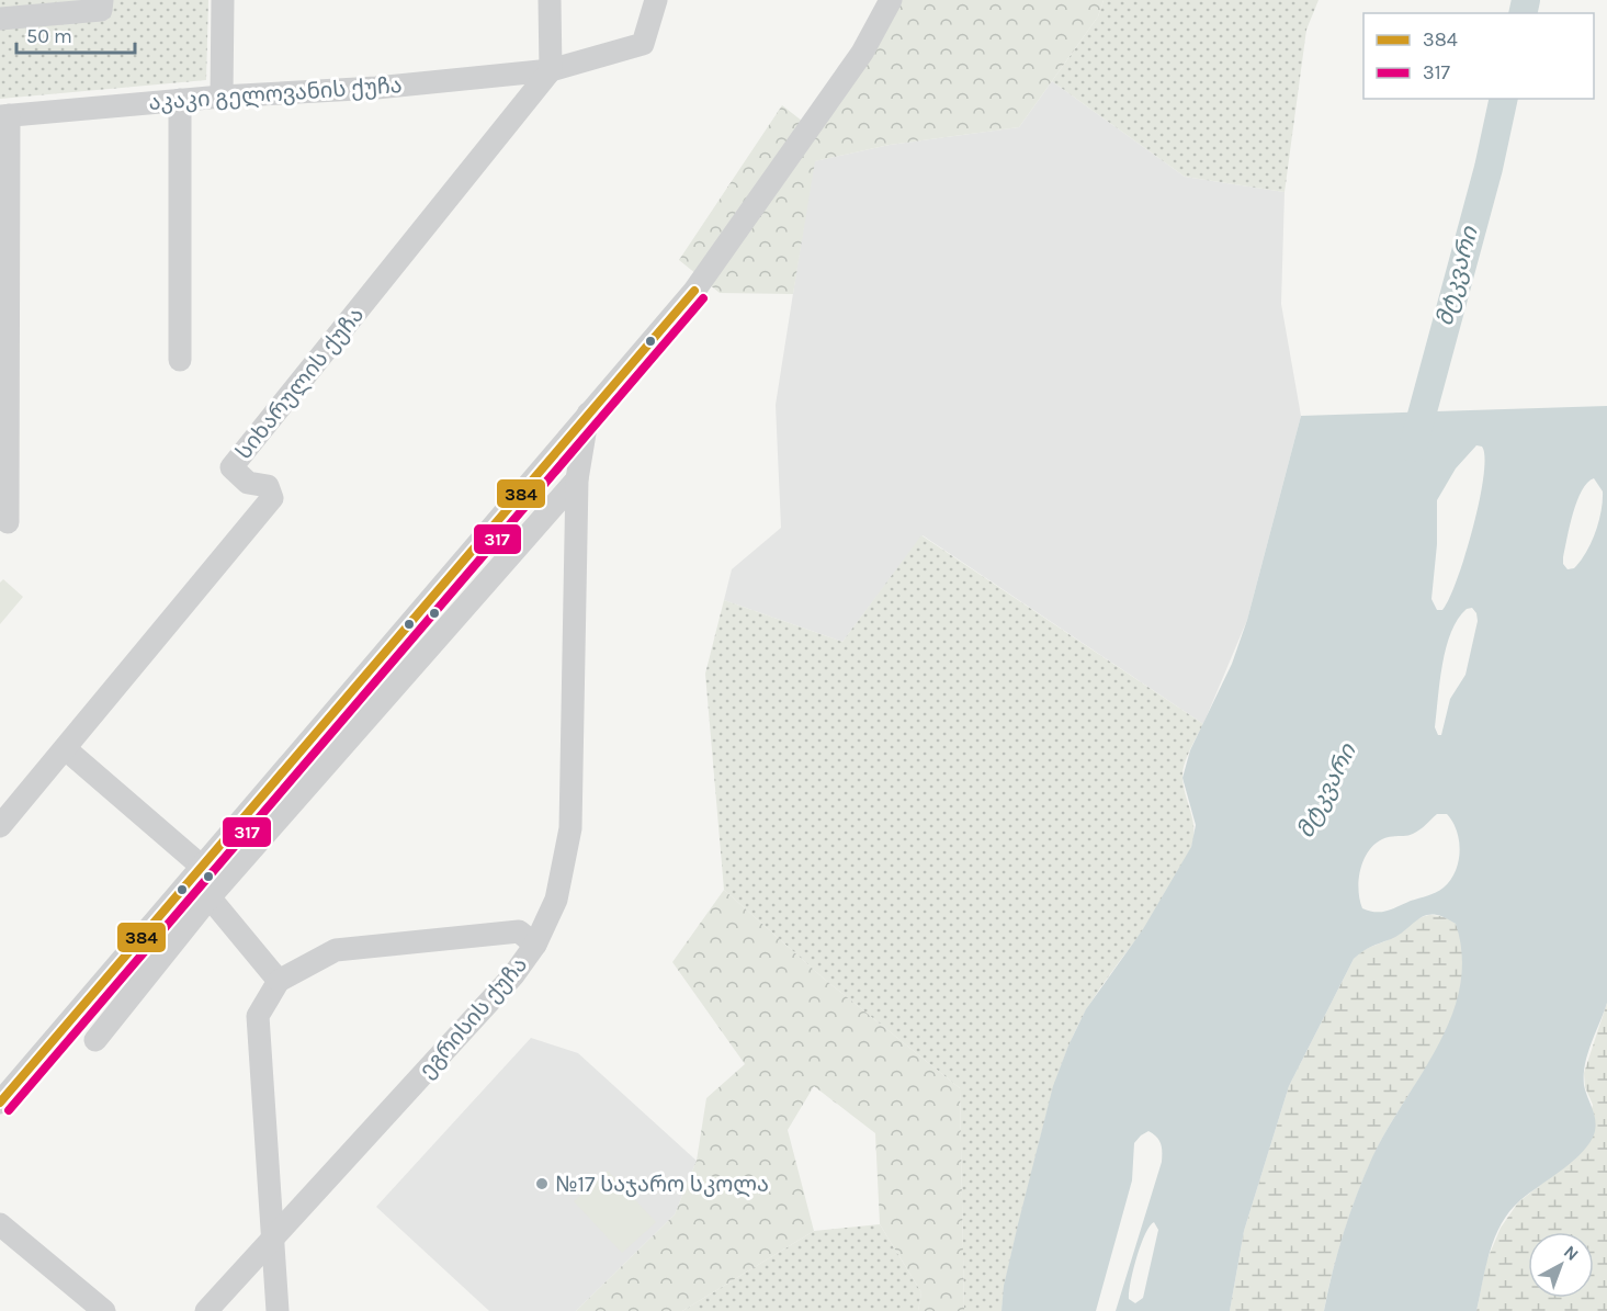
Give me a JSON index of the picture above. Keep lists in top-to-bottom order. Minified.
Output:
{"streets":{"street":["აკაკი გელოვანის ქუჩა","სიხარულის ქუჩა","ეგრისის ქუჩა"]},"crossings":[["აკაკი გელოვანის ქუჩა","სიხარულის ქუჩა"]],"water":["მტკვარი"],"places":["№17 საჯარო სკოლა"],"lines":["transit line 384","transit line 317"],"legend":["384","317"],"scale_bar":"50 m","north":"top right"}
